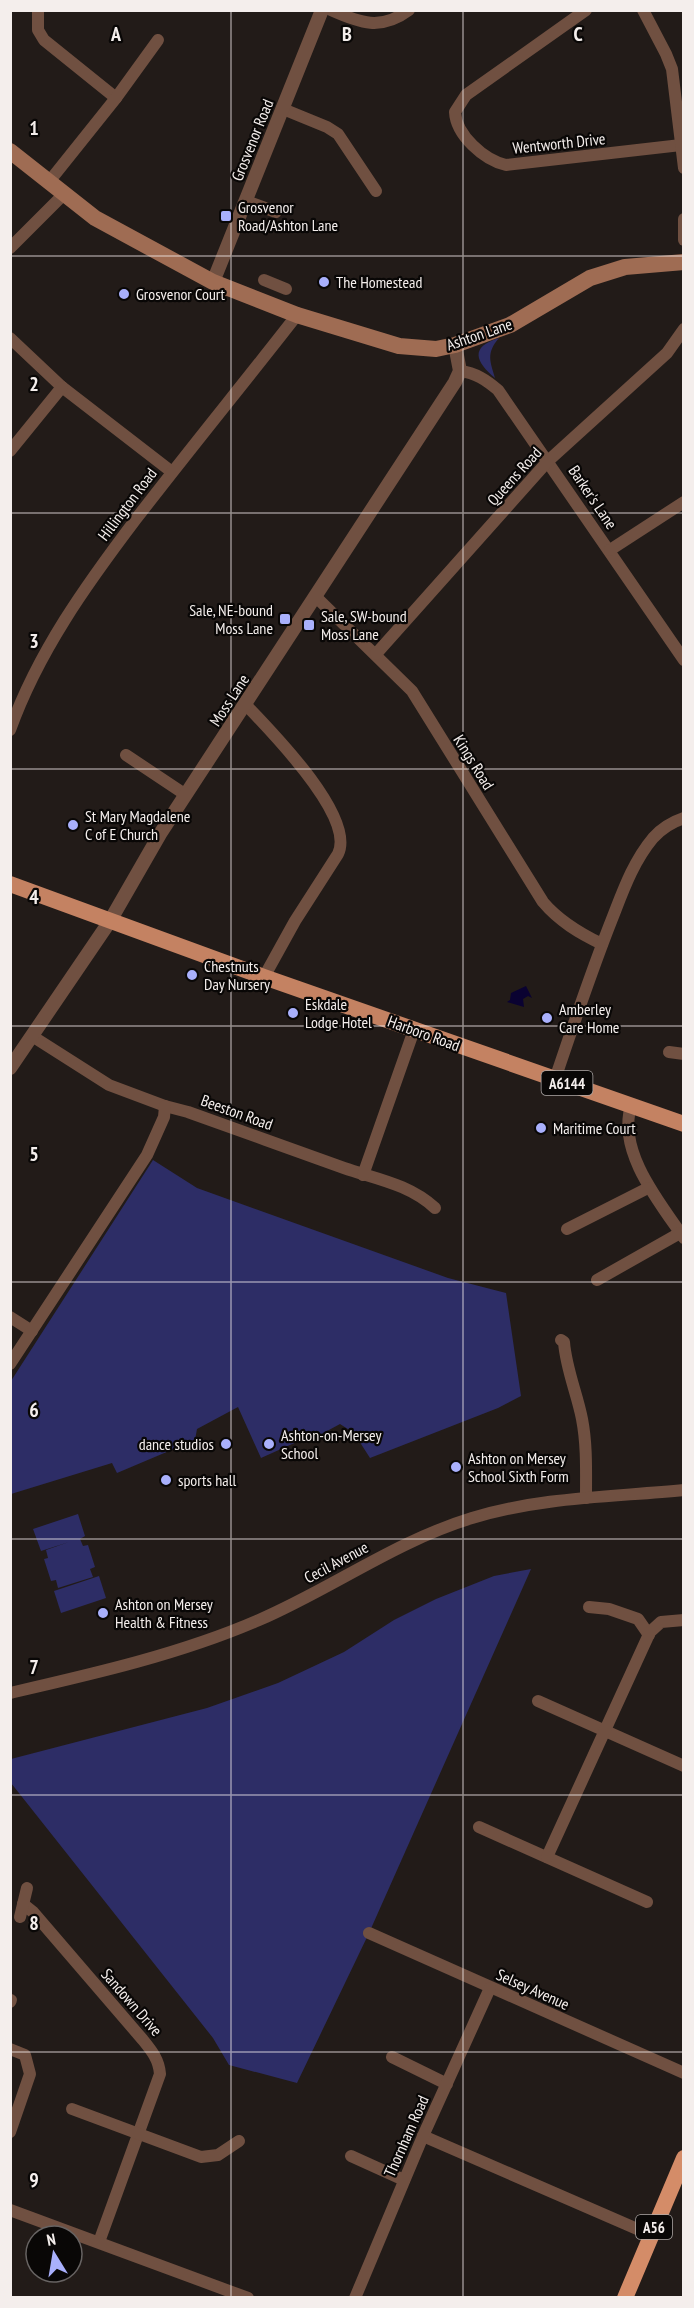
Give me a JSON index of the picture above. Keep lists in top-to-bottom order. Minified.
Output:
{"streets":{"highway":["A56"],"main road":["Ashton Lane","Harboro Road","A6144"],"street":["Grosvenor Road","Wentworth Drive","Queens Road","Barker's Lane","Hillington Road","Moss Lane","Kings Road","Beeston Road","Cecil Avenue","Selsey Avenue","Sandown Drive","Thornham Road"]},"crossings":[["Grosvenor Road","Ashton Lane"],["Ashton Lane","Hillington Road"],["Queens Road","Barker's Lane"],["Queens Road","Kings Road"],["Barker's Lane","Moss Lane"],["Moss Lane","Kings Road"],["Moss Lane","Harboro Road"],["Moss Lane","Beeston Road"],["Harboro Road","A6144"],["Selsey Avenue","Thornham Road"]],"places":{"transit":["Grosvenor Road/Ashton Lane","Sale, NE-bound Moss Lane","Sale, SW-bound Moss Lane"],"other":["The Homestead","Grosvenor Court","St Mary Magdalene C of E Church","Chestnuts Day Nursery","Eskdale Lodge Hotel","Amberley Care Home","Maritime Court","dance studios","Ashton-on-Mersey School","Ashton on Mersey School Sixth Form","sports hall","Ashton on Mersey Health & Fitness"]},"north":"top","grid":{"columns":["A","B","C"],"rows":["1","2","3","4","5","6","7","8","9"]}}
